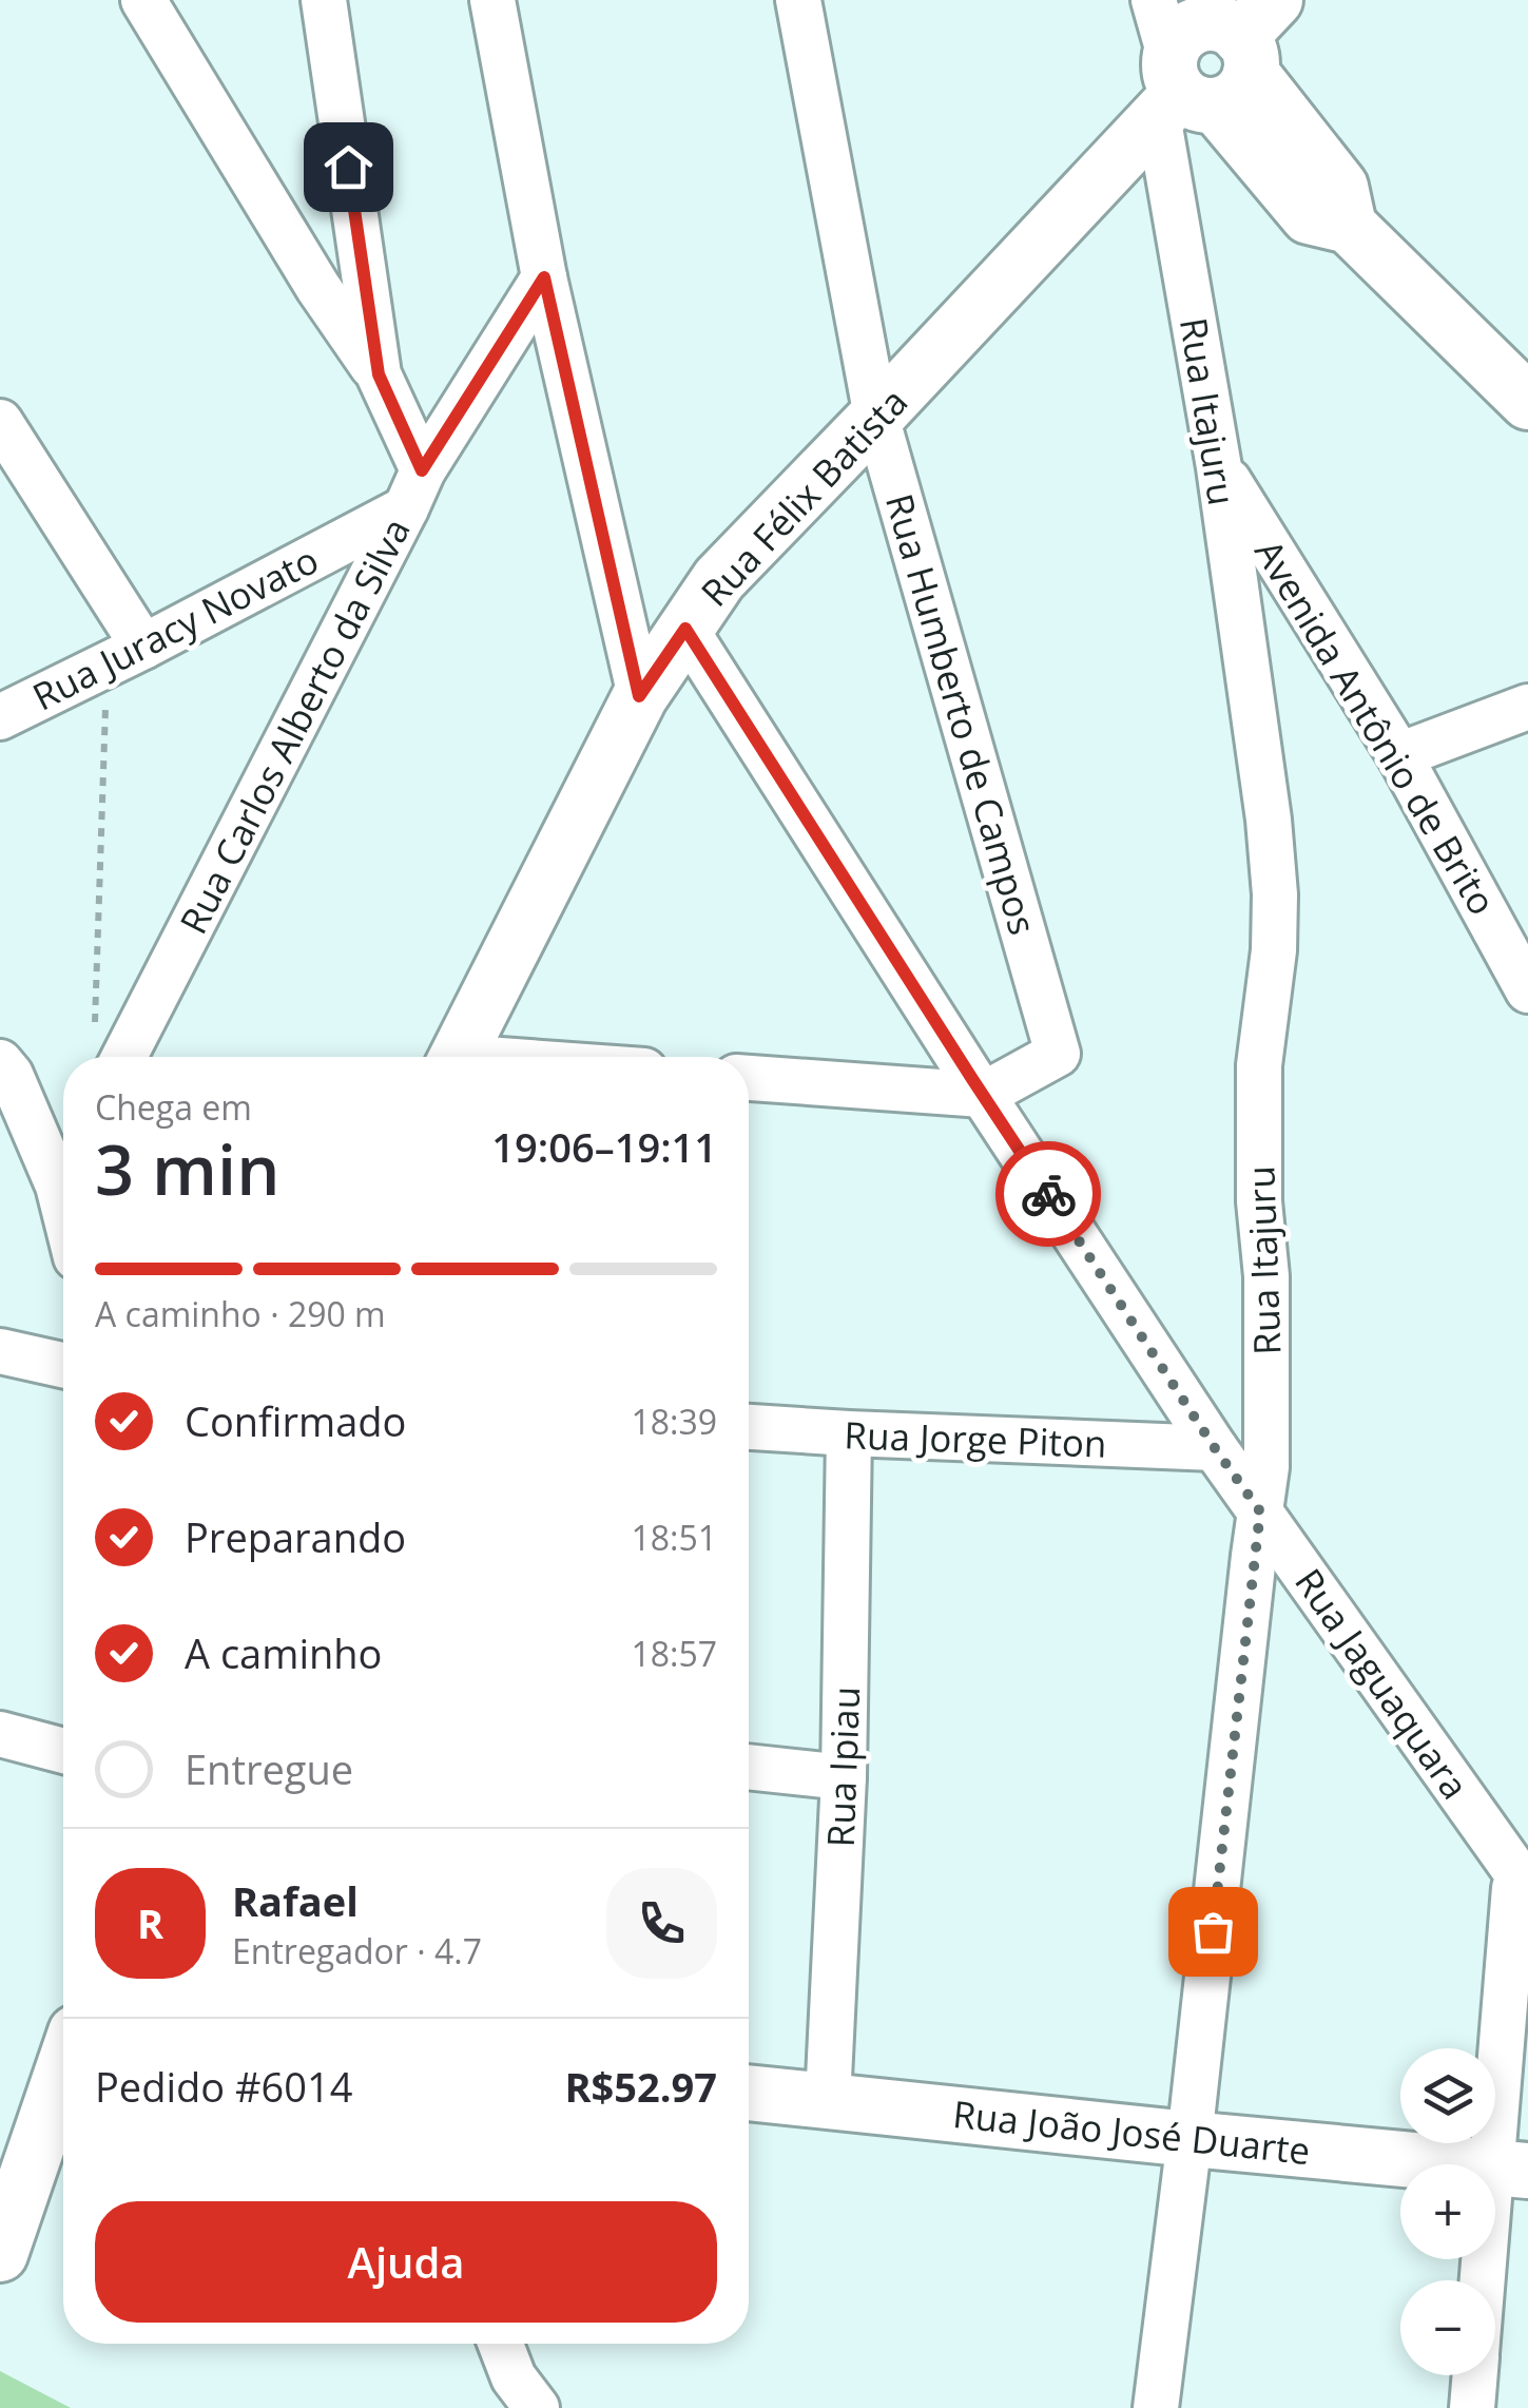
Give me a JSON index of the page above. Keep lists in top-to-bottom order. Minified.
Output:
{"streets":{"street":["Rua Itajuru","Rua Félix Batista","Rua Juracy Novato","Rua Humberto de Campos","Rua Carlos Alberto da Silva","Avenida Antônio de Brito","Rua Jorge Piton","Rua Jaguaquara","Rua Ipiau","Rua João José Duarte"]},"crossings":[["Rua Itajuru","Rua Félix Batista"],["Rua Itajuru","Avenida Antônio de Brito"],["Rua Itajuru","Rua Jaguaquara"],["Rua Itajuru","Rua João José Duarte"],["Rua Félix Batista","Rua Humberto de Campos"],["Rua Félix Batista","Rua Jaguaquara"],["Rua Juracy Novato","Rua Carlos Alberto da Silva"],["Rua Humberto de Campos","Rua Jaguaquara"],["Rua Jorge Piton","Rua Jaguaquara"],["Rua Jorge Piton","Rua Ipiau"],["Rua Ipiau","Rua João José Duarte"]],"page":{"heading":["3 min","Chega em","19:06–19:11"],"panel":["Rafael","Entregador · 4.7","Pedido #6014","R$52.97"],"bar":"A caminho · 290 m","list":[["Confirmado","18:39"],["Preparando","18:51"],["A caminho","18:57"],"Entregue"],"round":"R","map_buttons":["+","−"],"buttons":"Ajuda"}}
